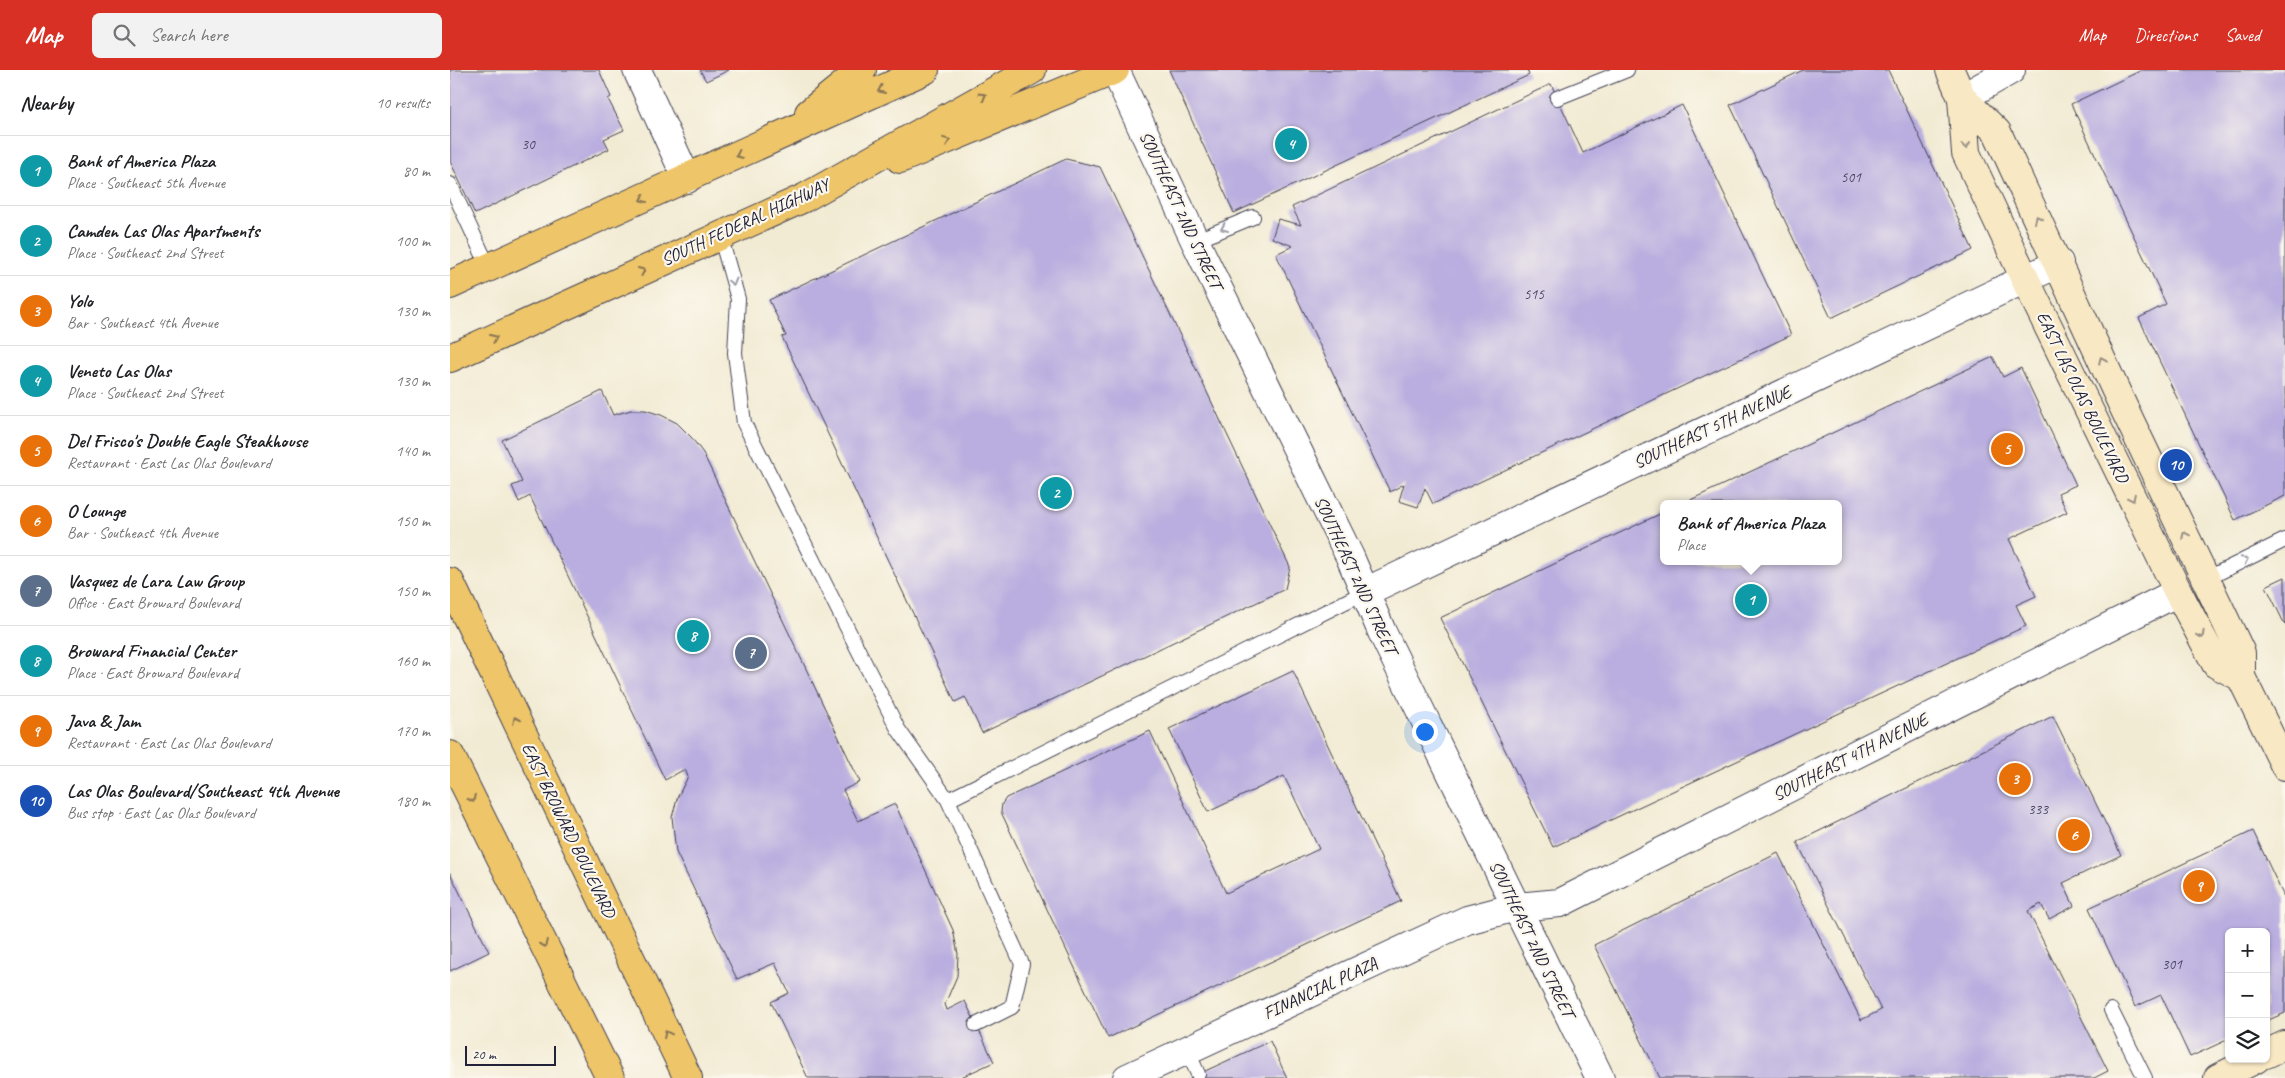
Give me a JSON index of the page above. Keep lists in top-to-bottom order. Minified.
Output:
{"streets":{"main road":["SOUTH FEDERAL HIGHWAY","EAST LAS OLAS BOULEVARD","EAST BROWARD BOULEVARD"],"street":["SOUTHEAST 2ND STREET","SOUTHEAST 5TH AVENUE","SOUTHEAST 4TH AVENUE","FINANCIAL PLAZA"]},"crossings":[["SOUTHEAST 2ND STREET","SOUTHEAST 5TH AVENUE"],["SOUTHEAST 2ND STREET","SOUTHEAST 4TH AVENUE"],["SOUTHEAST 2ND STREET","FINANCIAL PLAZA"],["EAST LAS OLAS BOULEVARD","SOUTHEAST 5TH AVENUE"],["EAST LAS OLAS BOULEVARD","SOUTHEAST 4TH AVENUE"],["SOUTHEAST 4TH AVENUE","FINANCIAL PLAZA"]],"house_numbers":["30","501","515","333","301"],"scale_bar":"20 m","page":{"header":"Map","search":"Search here","nav":["Map","Directions","Saved"],"heading":["Nearby","10 results"],"pins":["4","5","10","2","1","8","7","3","6","9"],"list":[{"mark":"1","name":"Bank of America Plaza","note":"Place · Southeast 5th Avenue","value":"80 m"},{"mark":"2","name":"Camden Las Olas Apartments","note":"Place · Southeast 2nd Street","value":"100 m"},{"mark":"3","name":"Yolo","note":"Bar · Southeast 4th Avenue","value":"130 m"},{"mark":"4","name":"Veneto Las Olas","note":"Place · Southeast 2nd Street","value":"130 m"},{"mark":"5","name":"Del Frisco's Double Eagle Steakhouse","note":"Restaurant · East Las Olas Boulevard","value":"140 m"},{"mark":"6","name":"O Lounge","note":"Bar · Southeast 4th Avenue","value":"150 m"},{"mark":"7","name":"Vasquez de Lara Law Group","note":"Office · East Broward Boulevard","value":"150 m"},{"mark":"8","name":"Broward Financial Center","note":"Place · East Broward Boulevard","value":"160 m"},{"mark":"9","name":"Java & Jam","note":"Restaurant · East Las Olas Boulevard","value":"170 m"},{"mark":"10","name":"Las Olas Boulevard/Southeast 4th Avenue","note":"Bus stop · East Las Olas Boulevard","value":"180 m"}],"popup":["Bank of America Plaza","Place"],"map_buttons":["+","−"],"scale":"20 m"}}
